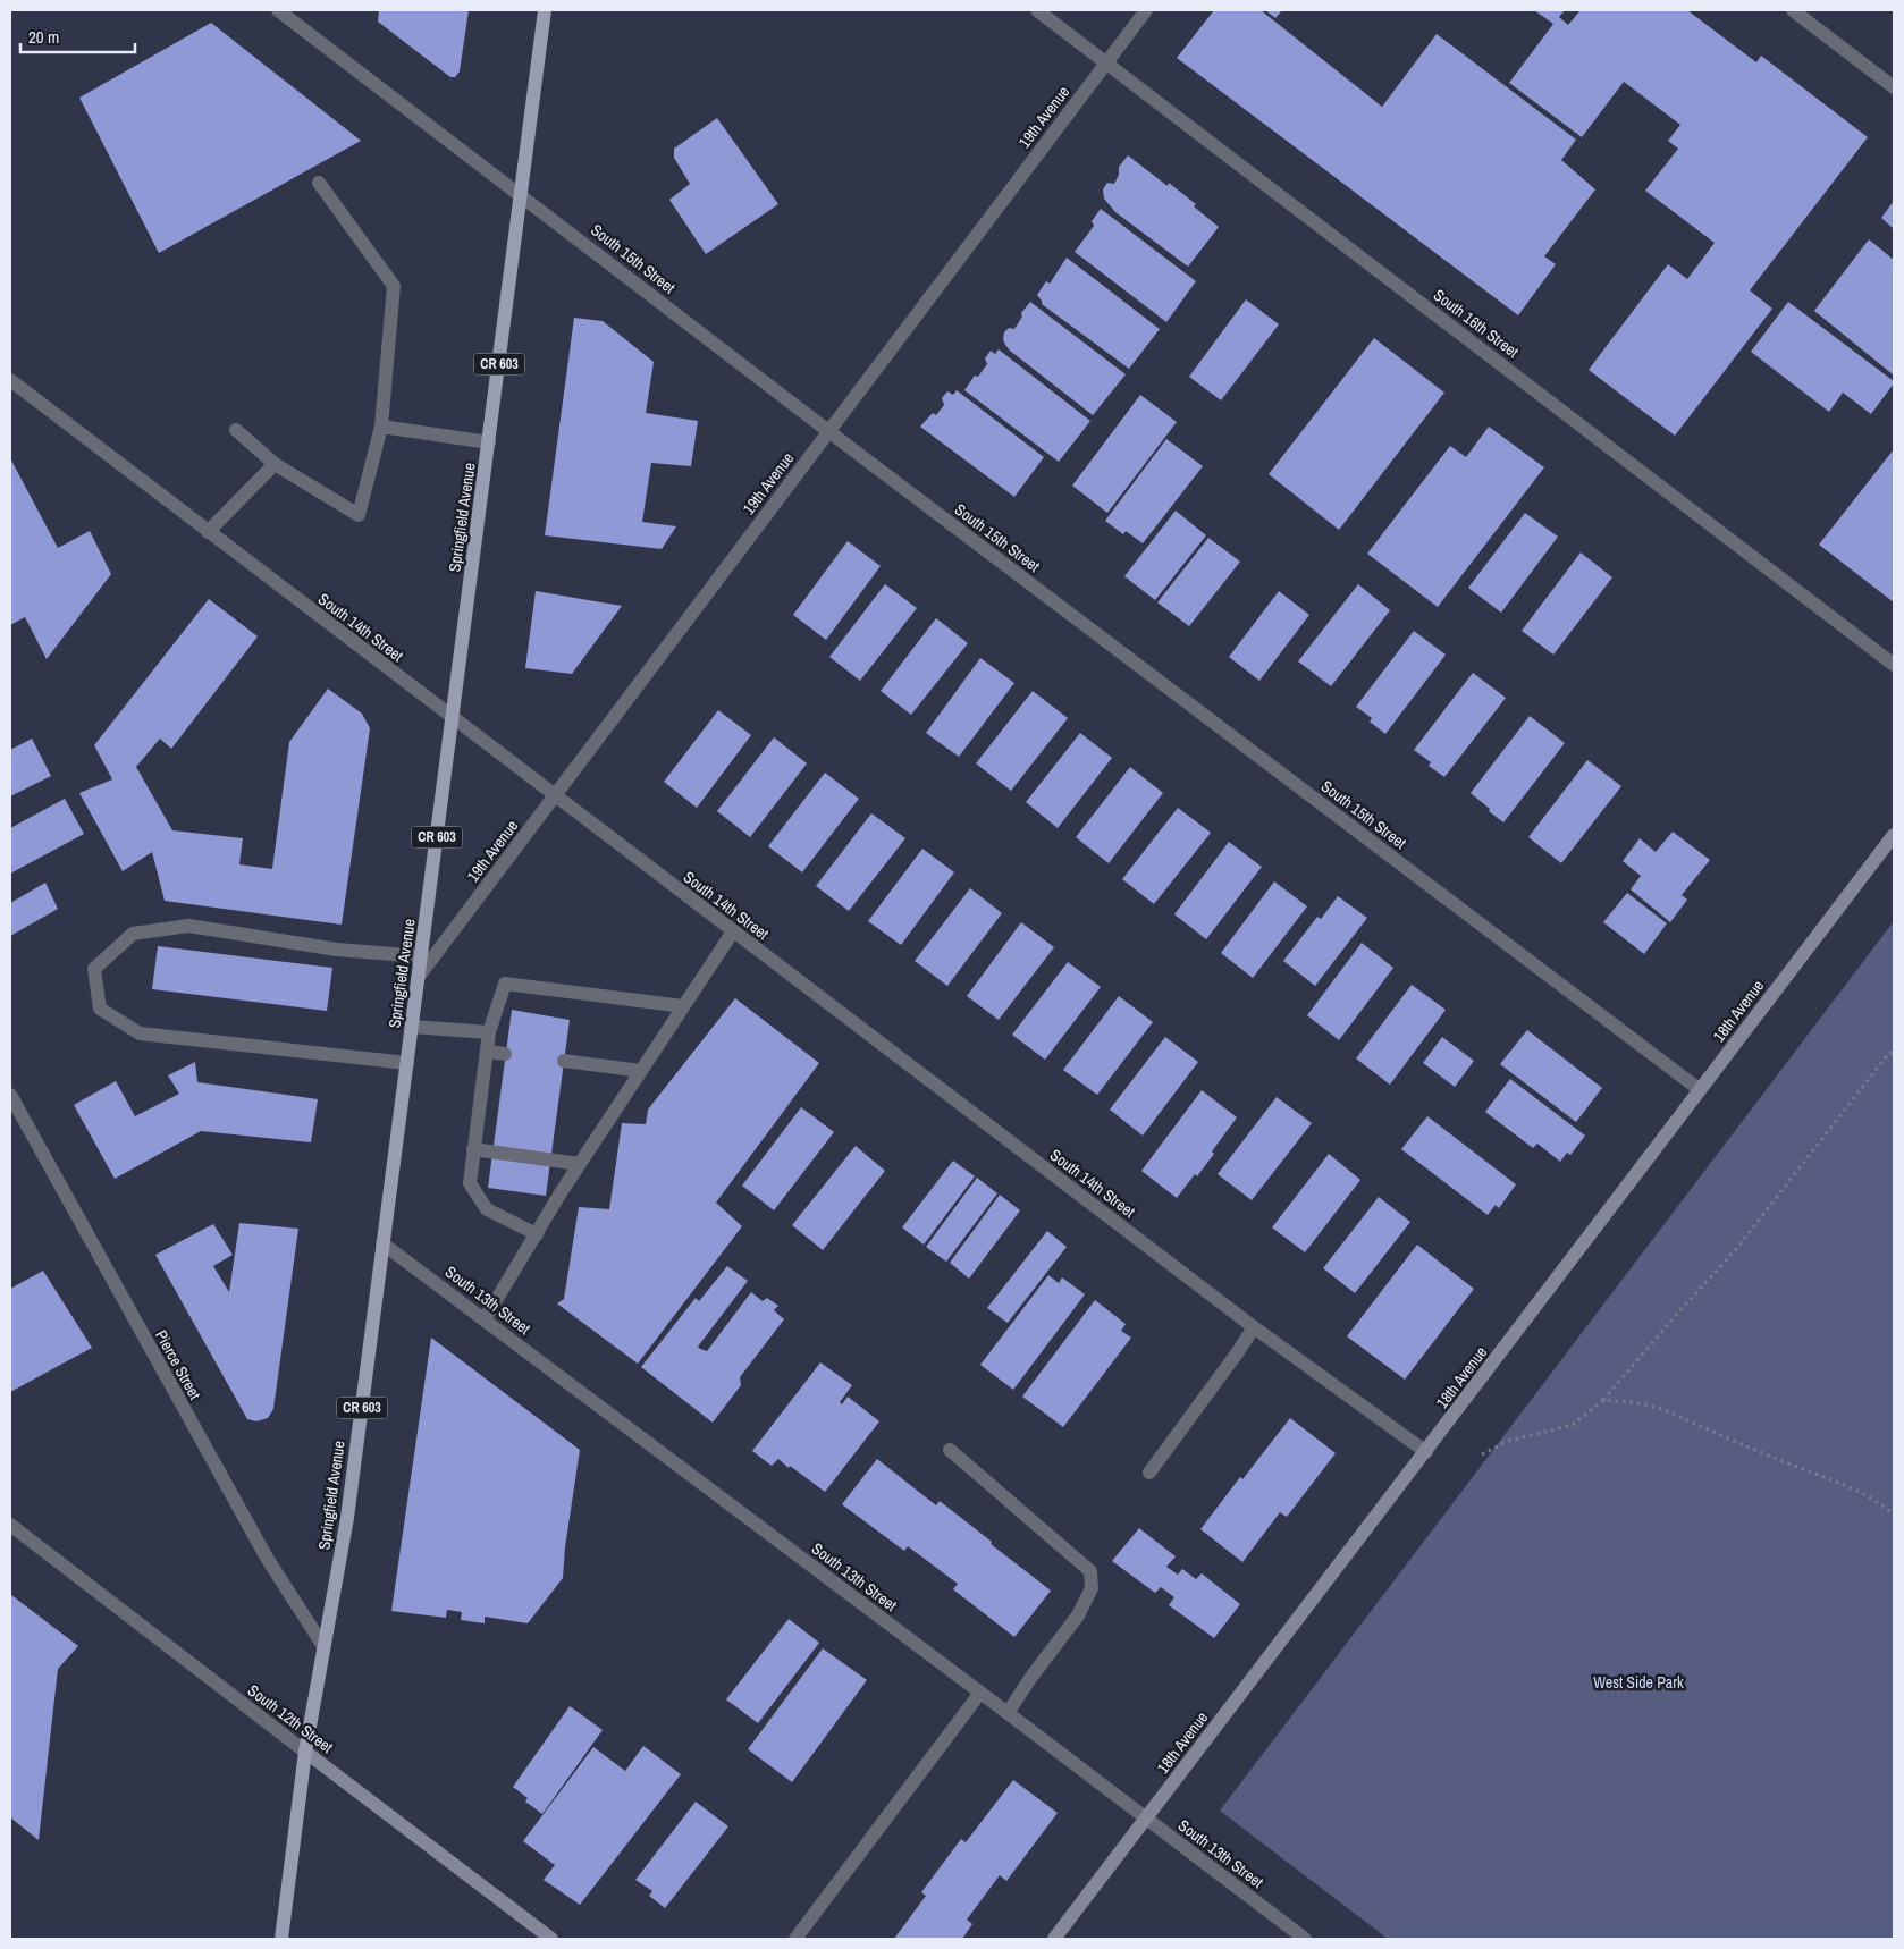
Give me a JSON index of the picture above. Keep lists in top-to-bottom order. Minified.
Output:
{"streets":{"main road":["CR 603","Springfield Avenue","18th Avenue","South 12th Street"],"street":["19th Avenue","South 15th Street","South 16th Street","South 14th Street","South 13th Street","Pierce Street"]},"crossings":[["19th Avenue","South 15th Street"],["19th Avenue","South 16th Street"],["19th Avenue","Springfield Avenue"],["19th Avenue","South 14th Street"],["South 15th Street","Springfield Avenue"],["South 15th Street","18th Avenue"],["Springfield Avenue","South 14th Street"],["Springfield Avenue","South 13th Street"],["Springfield Avenue","Pierce Street"],["Springfield Avenue","South 12th Street"],["South 14th Street","18th Avenue"],["18th Avenue","South 13th Street"]],"parks":["West Side Park"],"scale_bar":"20 m"}
